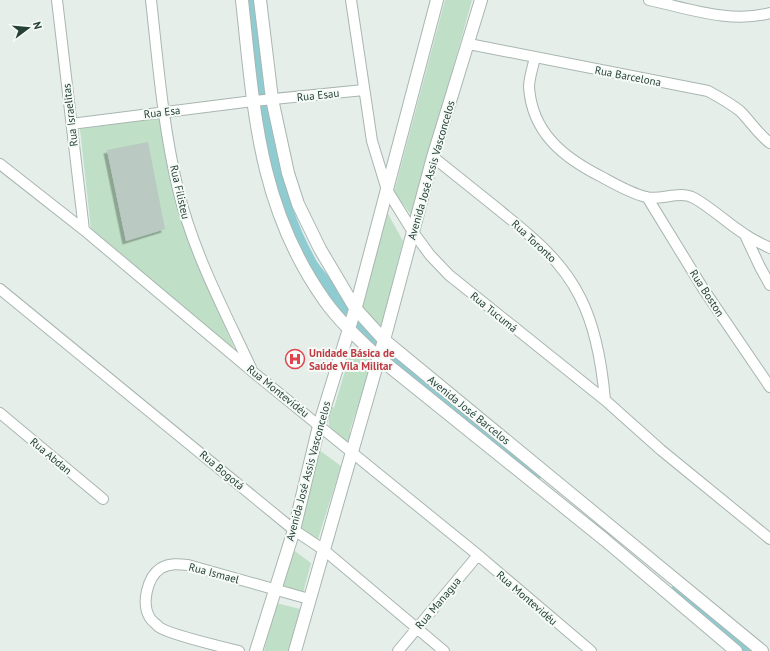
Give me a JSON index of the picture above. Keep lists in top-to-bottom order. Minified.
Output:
{"streets":{"street":["Rua Barcelona","Rua Esau","Rua Esa","Rua Israelitas","Avenida José Assis Vasconcelos","Rua Filisteu","Rua Toronto","Rua Boston","Rua Tucumá","Rua Montevidéu","Avenida José Barcelos","Rua Abdan","Rua Bogotá","Rua Ismael","Rua Managua"]},"crossings":[["Rua Barcelona","Avenida José Assis Vasconcelos"],["Rua Esau","Rua Esa"],["Rua Esau","Rua Tucumá"],["Rua Esau","Avenida José Barcelos"],["Rua Esa","Rua Israelitas"],["Rua Esa","Rua Filisteu"],["Rua Esa","Avenida José Barcelos"],["Rua Israelitas","Rua Montevidéu"],["Avenida José Assis Vasconcelos","Rua Toronto"],["Avenida José Assis Vasconcelos","Rua Tucumá"],["Avenida José Assis Vasconcelos","Rua Montevidéu"],["Avenida José Assis Vasconcelos","Avenida José Barcelos"],["Avenida José Assis Vasconcelos","Rua Bogotá"],["Avenida José Assis Vasconcelos","Rua Ismael"],["Rua Filisteu","Rua Montevidéu"],["Rua Toronto","Rua Tucumá"],["Rua Montevidéu","Rua Managua"],["Rua Bogotá","Rua Managua"]],"places":{"hospital":["Unidade Básica de Saúde Vila Militar"]},"north":"right"}
